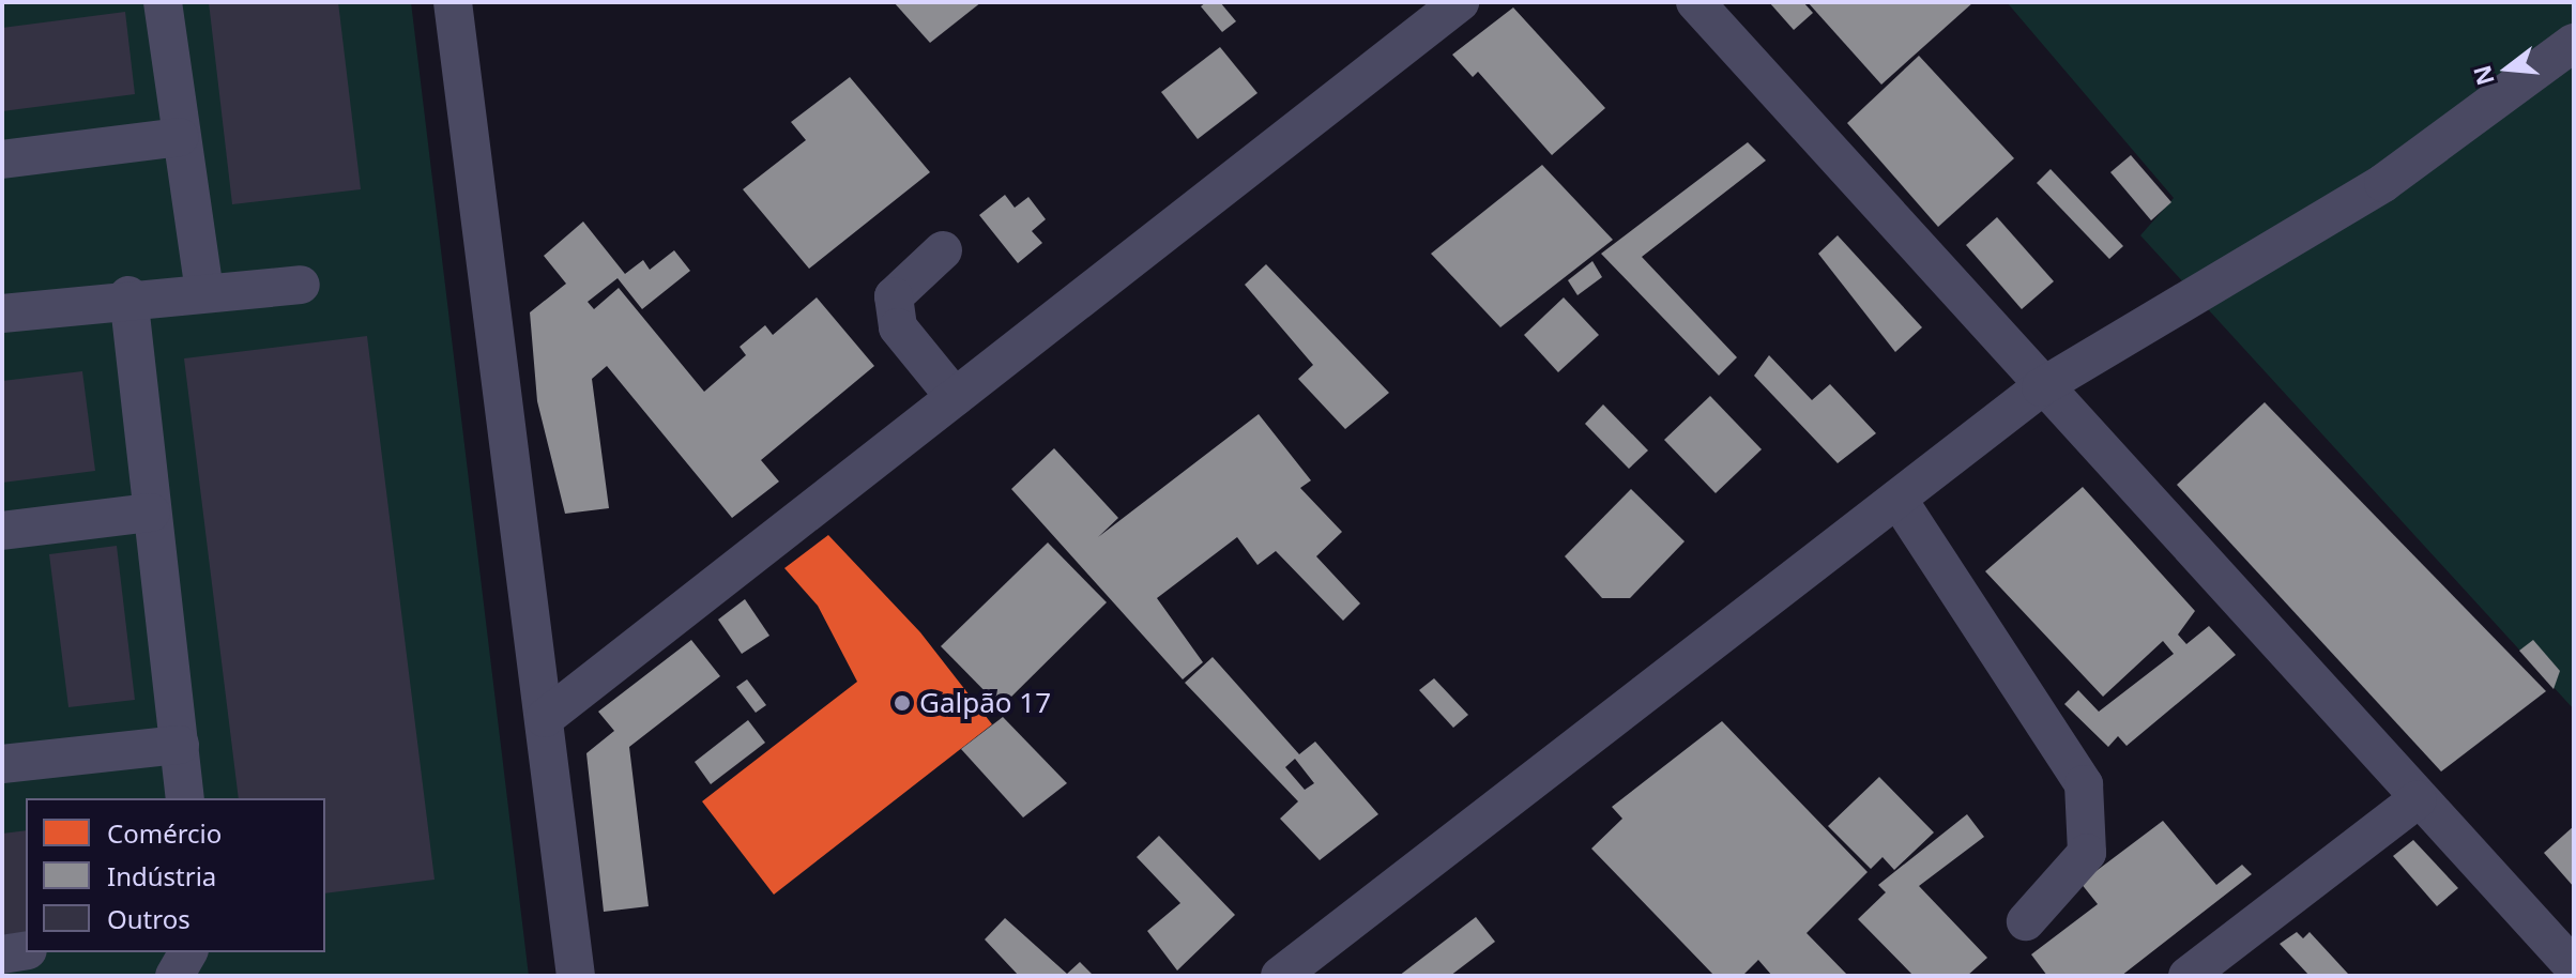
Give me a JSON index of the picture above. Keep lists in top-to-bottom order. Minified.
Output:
{"places":["Galpão 17"],"legend":["Comércio","Indústria","Outros"],"north":"left"}
